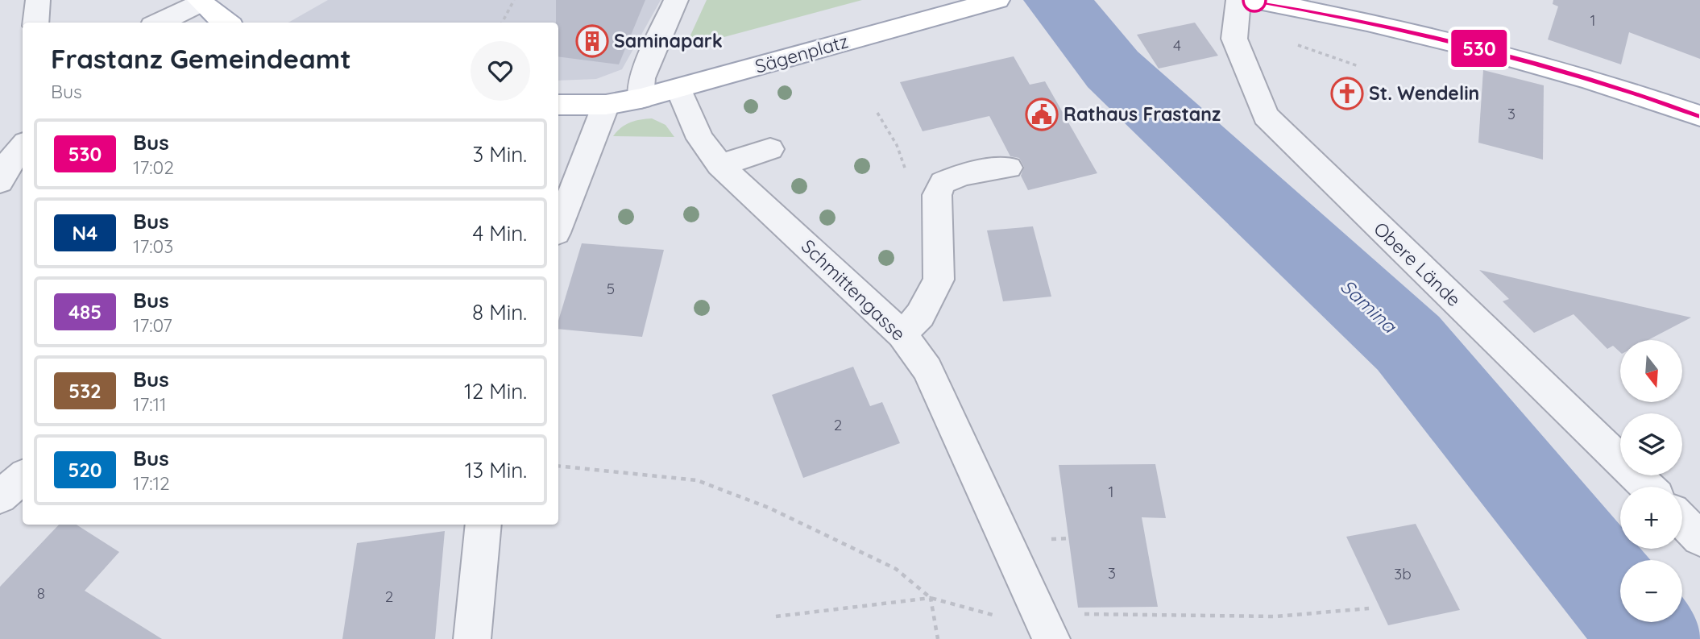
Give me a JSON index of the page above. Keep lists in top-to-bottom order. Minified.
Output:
{"streets":{"main road":["Sägenplatz"],"street":["Obere Lände","Schmittengasse"]},"crossings":[["Sägenplatz","Schmittengasse"]],"water":["Samina"],"places":{"building":["Saminapark"],"church":["St. Wendelin"],"public building":["Rathaus Frastanz"]},"lines":["bus line 530"],"house_numbers":["1","4","3","5","2","1","3","3b","8","2"],"north":"bottom","page":{"on_map":"530","heading":["Frastanz Gemeindeamt","Bus"],"list":[{"mark":"530","name":"Bus","note":"17:02","value":"3 Min."},{"mark":"N4","name":"Bus","note":"17:03","value":"4 Min."},{"mark":"485","name":"Bus","note":"17:07","value":"8 Min."},{"mark":"532","name":"Bus","note":"17:11","value":"12 Min."},{"mark":"520","name":"Bus","note":"17:12","value":"13 Min."}],"map_buttons":["+","−"]}}
